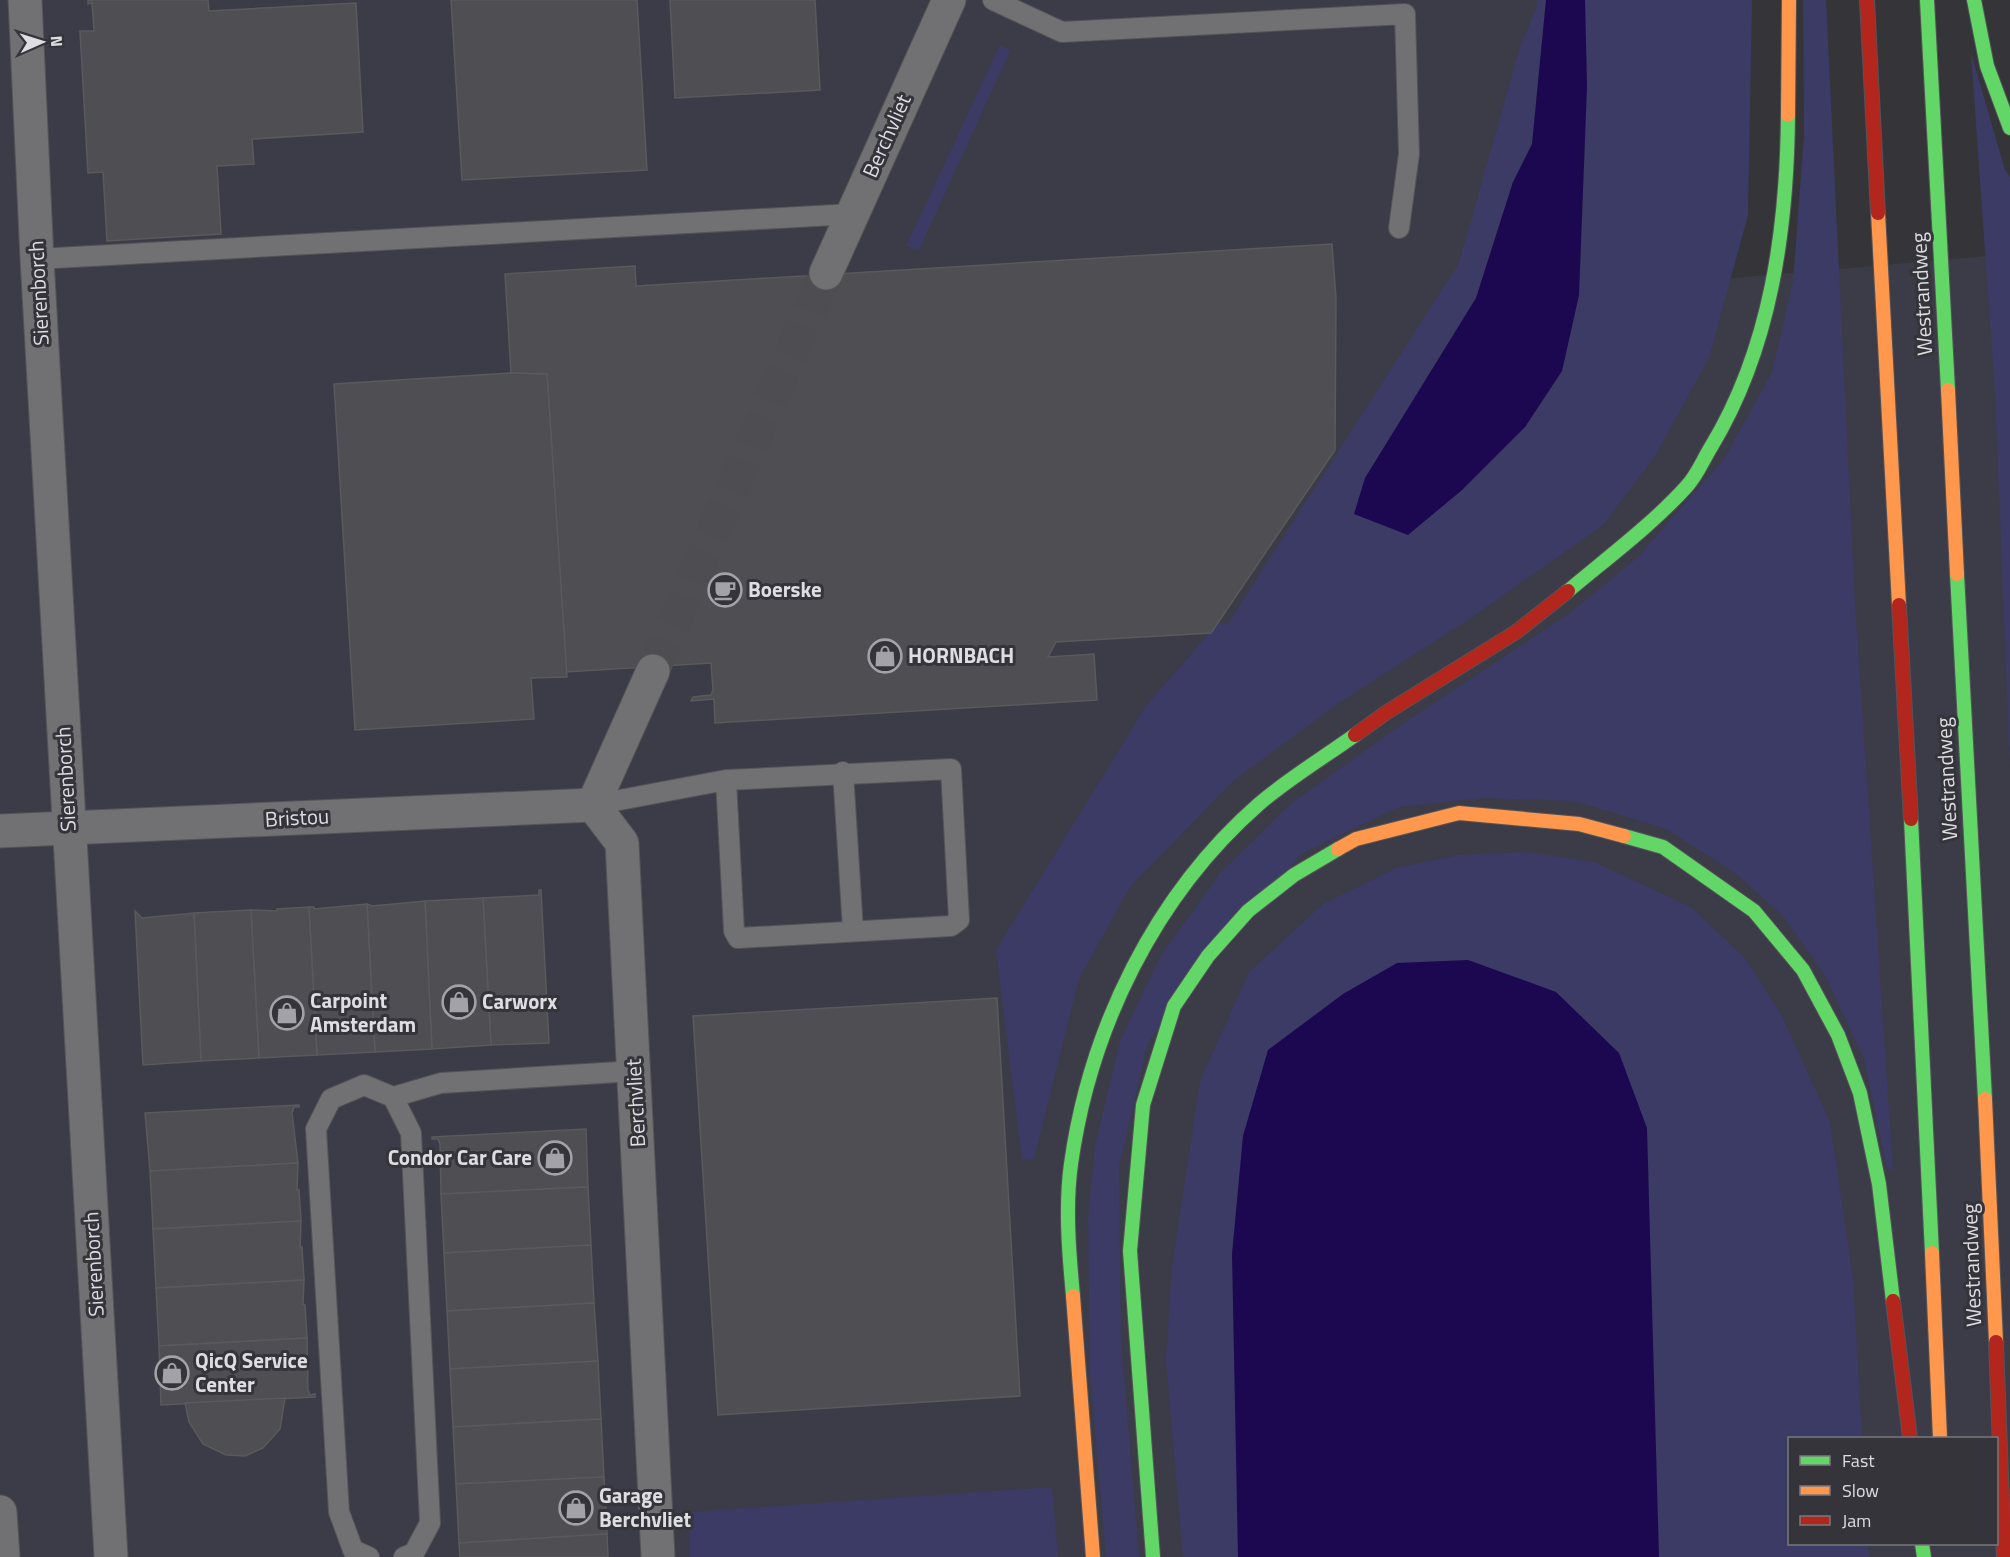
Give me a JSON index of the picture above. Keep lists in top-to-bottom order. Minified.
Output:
{"streets":{"highway":["Westrandweg"],"street":["Berchvliet","Sierenborch","Bristou"]},"crossings":[["Berchvliet","Bristou"],["Sierenborch","Bristou"]],"places":{"cafe":["Boerske"],"shop":["HORNBACH","Carworx","Carpoint Amsterdam","Condor Car Care","QicQ Service Center","Garage Berchvliet"]},"legend":["Fast","Slow","Jam"],"north":"right"}
